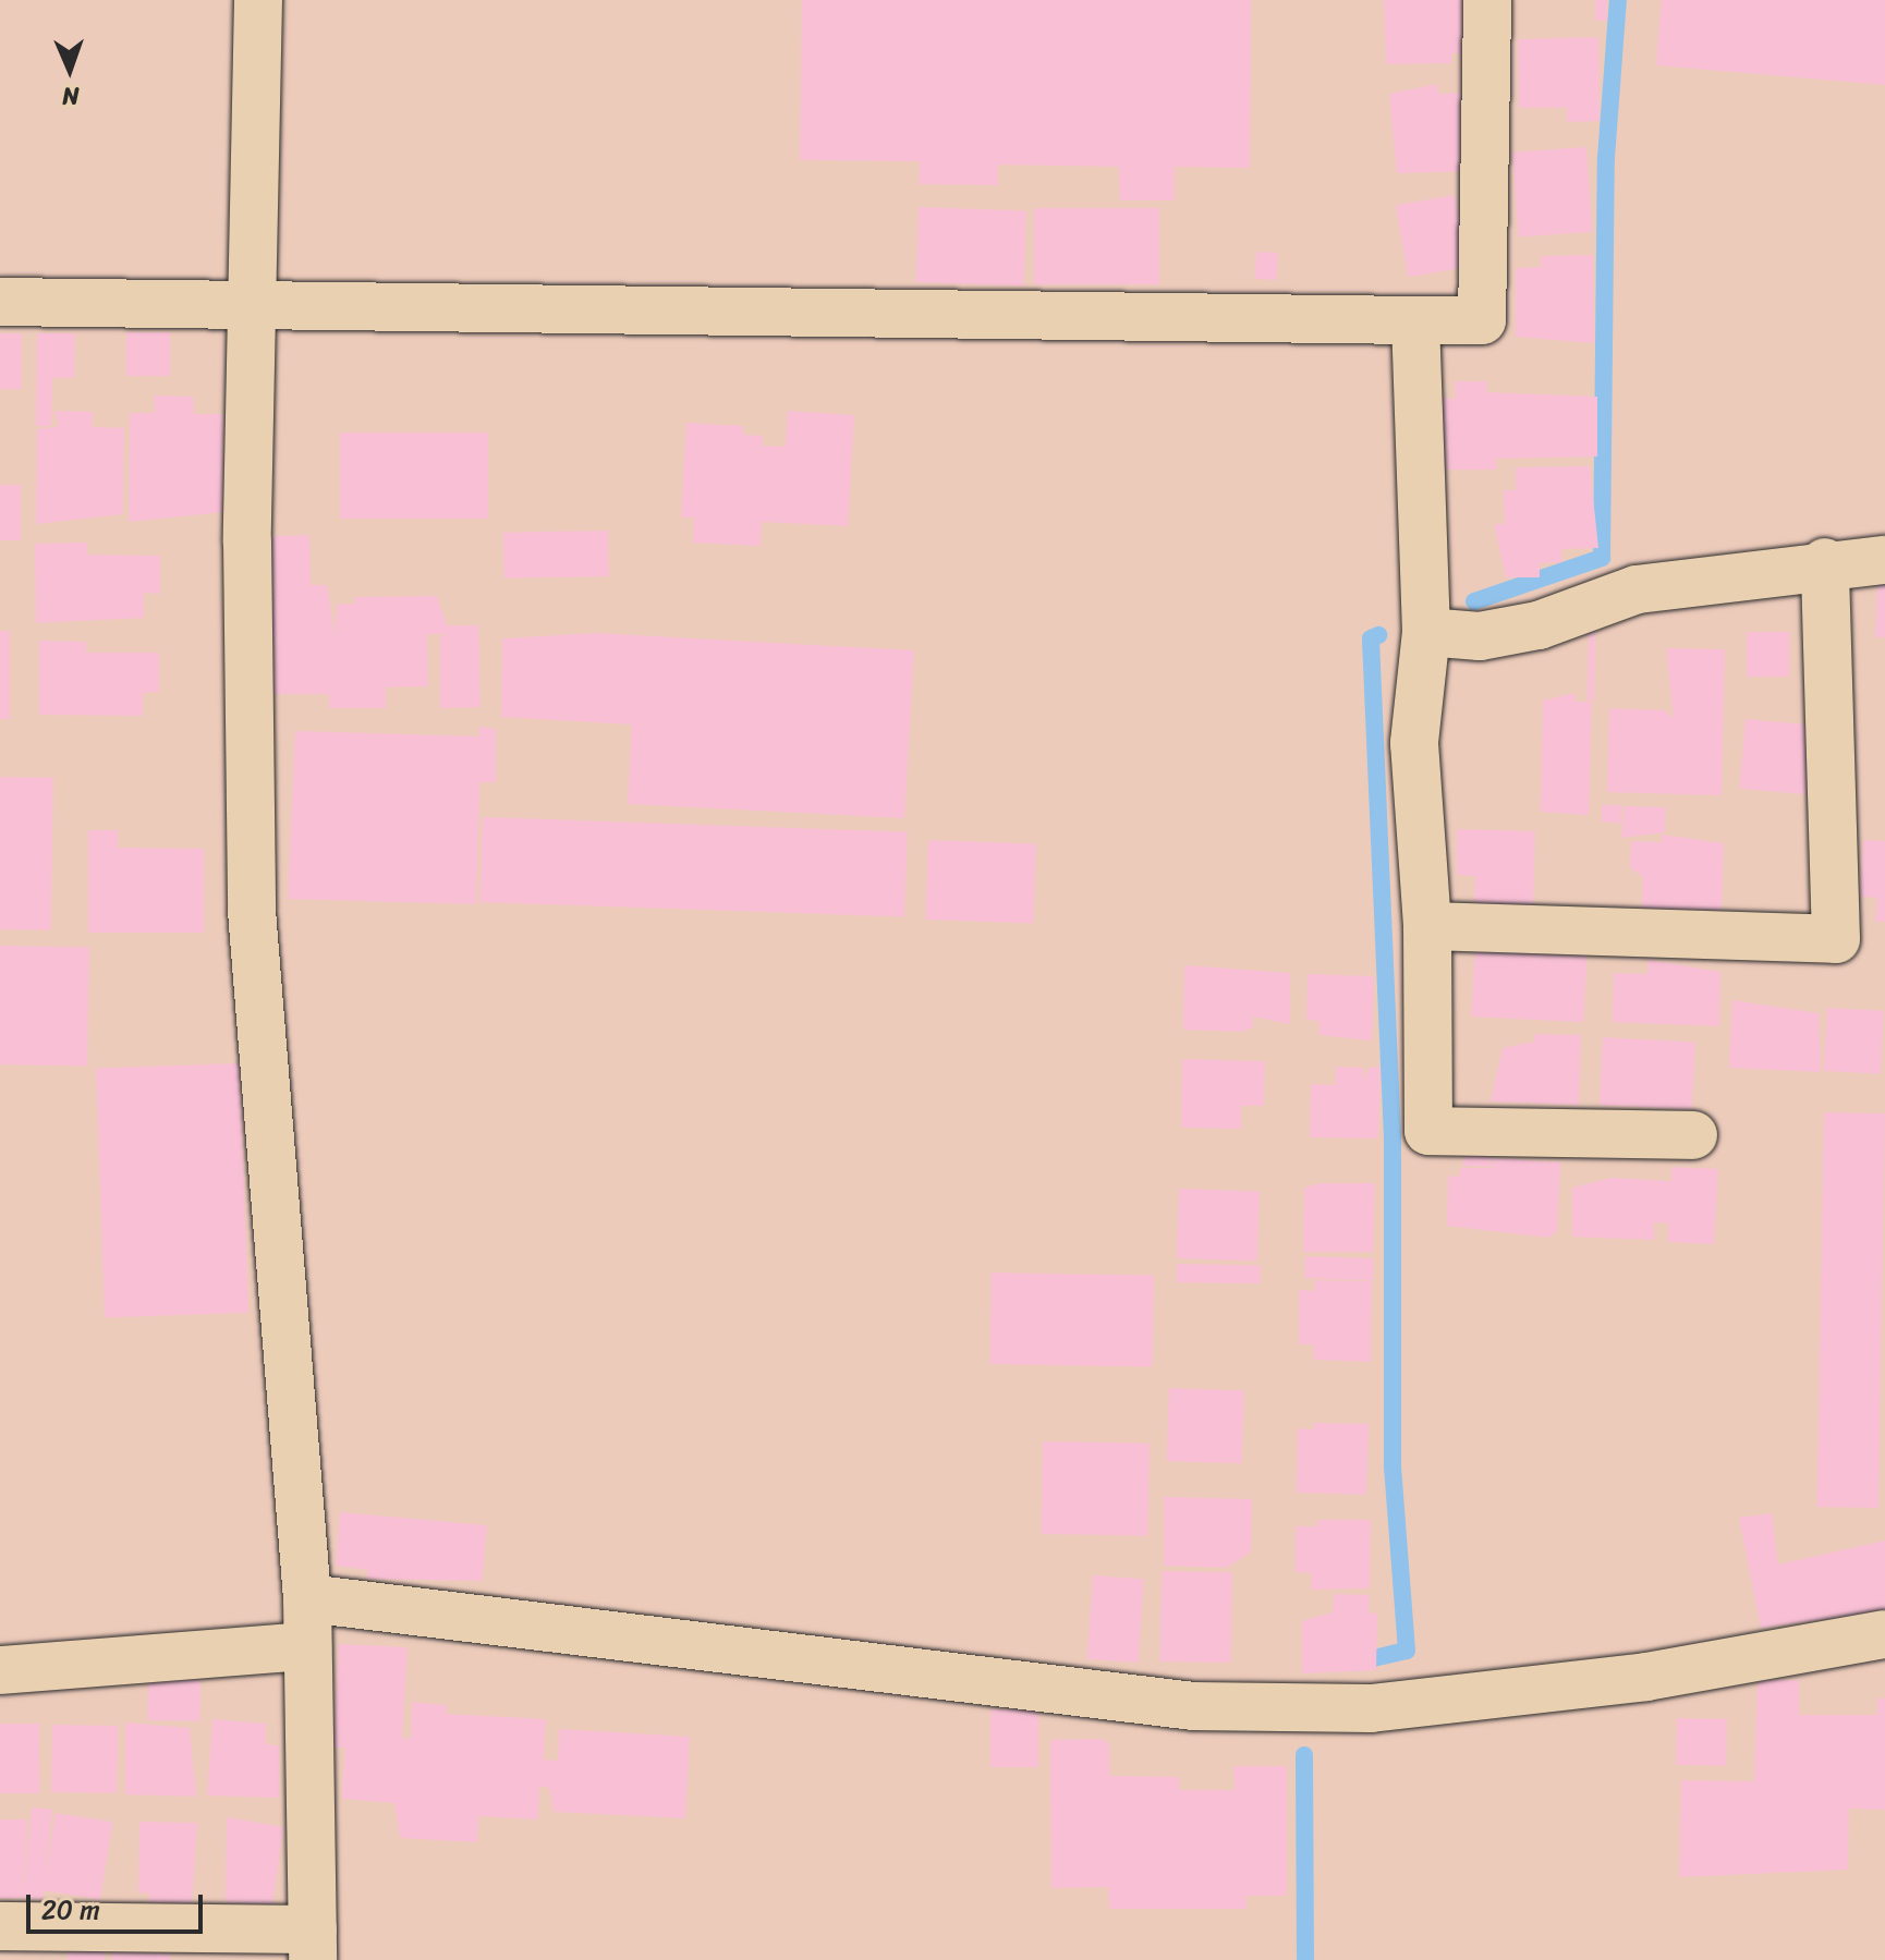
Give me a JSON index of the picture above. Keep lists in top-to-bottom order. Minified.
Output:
{"scale_bar":"20 m","north":"bottom"}
